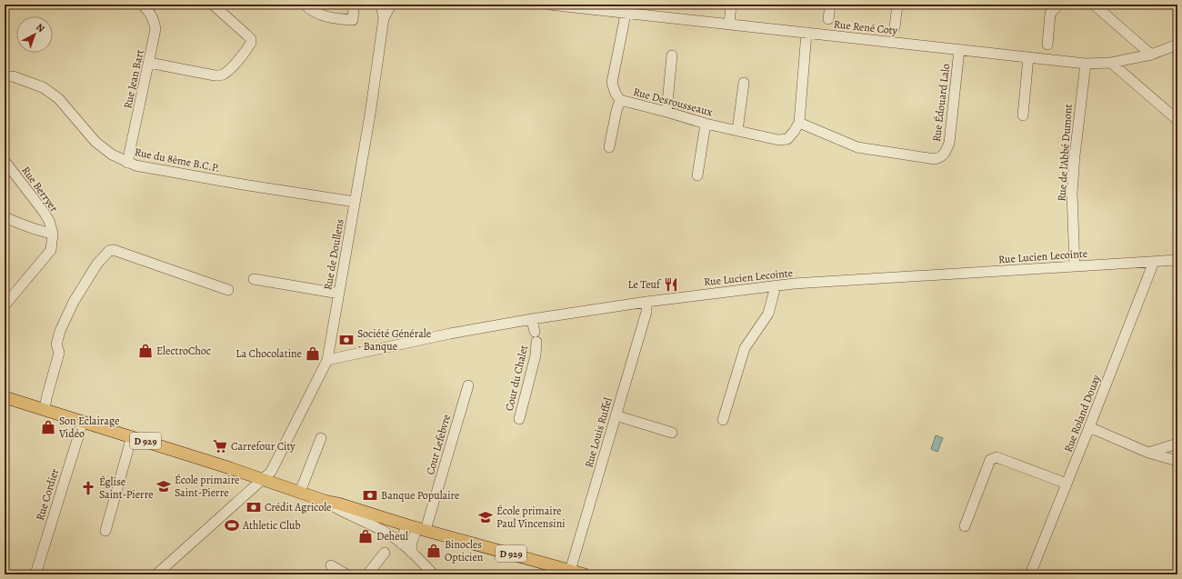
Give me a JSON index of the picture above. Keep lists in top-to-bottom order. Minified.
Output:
{"streets":{"main road":["D 929"],"street":["Rue René Coty","Rue Jean Bart","Rue Desrousseaux","Rue Édouard Lalo","Rue de l'Abbé Dumont","Rue du 8ème B.C.P.","Rue Berryer","Rue de Doullens","Rue Lucien Lecointe","Cour du Chalet","Rue Roland Douay","Rue Louis Ruffel","Cour Lefebvre","Rue Cordier"]},"crossings":[["Rue René Coty","Rue Desrousseaux"],["Rue René Coty","Rue Édouard Lalo"],["Rue René Coty","Rue de l'Abbé Dumont"],["Rue Jean Bart","Rue du 8ème B.C.P."],["Rue Desrousseaux","Rue Édouard Lalo"],["Rue de l'Abbé Dumont","Rue Lucien Lecointe"],["Rue du 8ème B.C.P.","Rue de Doullens"],["Rue de Doullens","Rue Lucien Lecointe"],["Rue de Doullens","D 929"],["Rue Lucien Lecointe","Cour du Chalet"],["Rue Lucien Lecointe","Rue Roland Douay"],["Rue Lucien Lecointe","Rue Louis Ruffel"],["Rue Louis Ruffel","D 929"],["D 929","Cour Lefebvre"],["D 929","Rue Cordier"]],"places":{"restaurant":["Le Teuf"],"bank":["Société Générale - Banque","Banque Populaire","Crédit Agricole"],"shop":["ElectroChoc","La Chocolatine","Son Eclairage Vidéo","Deheul","Binocles Opticien"],"supermarket":["Carrefour City"],"school or university":["École primaire Saint-Pierre","École primaire Paul Vincensini"],"church":["Église Saint-Pierre"],"sports":["Athletic Club"]},"north":"top right"}
